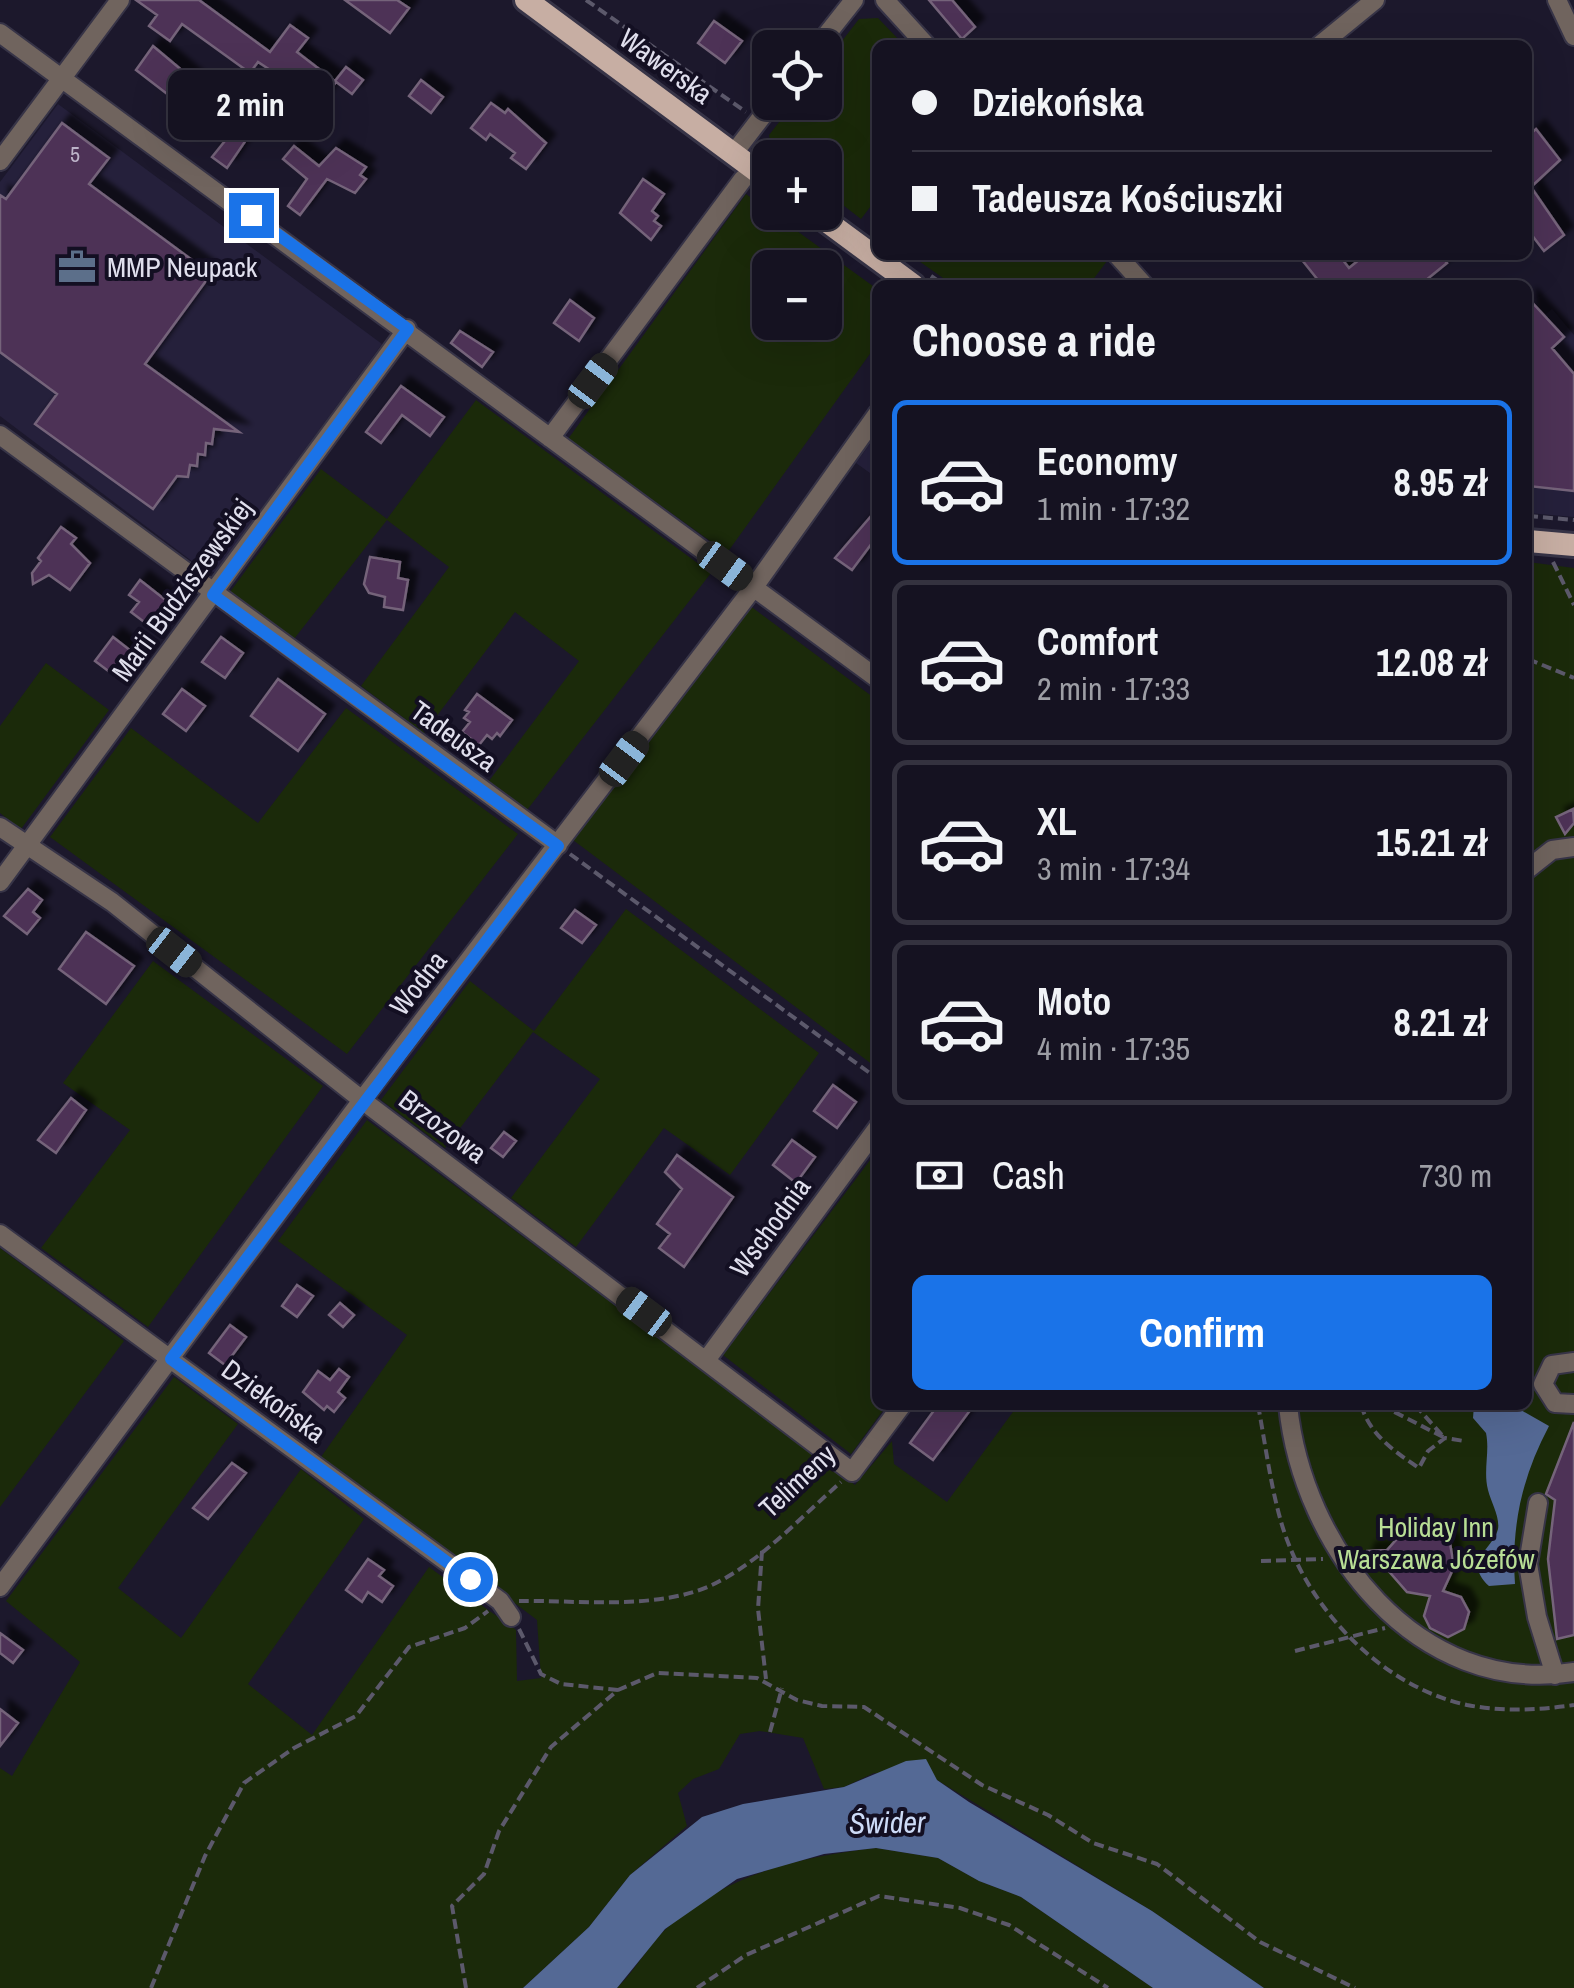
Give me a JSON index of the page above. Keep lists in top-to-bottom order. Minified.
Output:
{"streets":{"main road":["Wawerska"],"street":["Marii Budziszewskiej","Tadeusza","Wodna","Brzozowa","Wschodnia","Dziekońska","Telimeny"]},"crossings":[["Marii Budziszewskiej","Tadeusza"],["Marii Budziszewskiej","Brzozowa"],["Tadeusza","Wodna"],["Wodna","Brzozowa"],["Wodna","Dziekońska"],["Brzozowa","Wschodnia"],["Brzozowa","Telimeny"],["Dziekońska","Telimeny"]],"water":["Świder"],"parks":["Holiday Inn Warszawa Józefów"],"places":{"office":["MMP Neupack"]},"house_numbers":["5"],"page":{"map_buttons":["+","−"],"banner":["Dziekońska","Tadeusza Kościuszki"],"bubble":"2 min","heading":"Choose a ride","list":[{"name":"Economy","note":"1 min · 17:32","value":"8.95 zł"},{"name":"Comfort","note":"2 min · 17:33","value":"12.08 zł"},{"name":"XL","note":"3 min · 17:34","value":"15.21 zł"},{"name":"Moto","note":"4 min · 17:35","value":"8.21 zł"}],"pay":["Cash","730 m"],"buttons":"Confirm"}}
